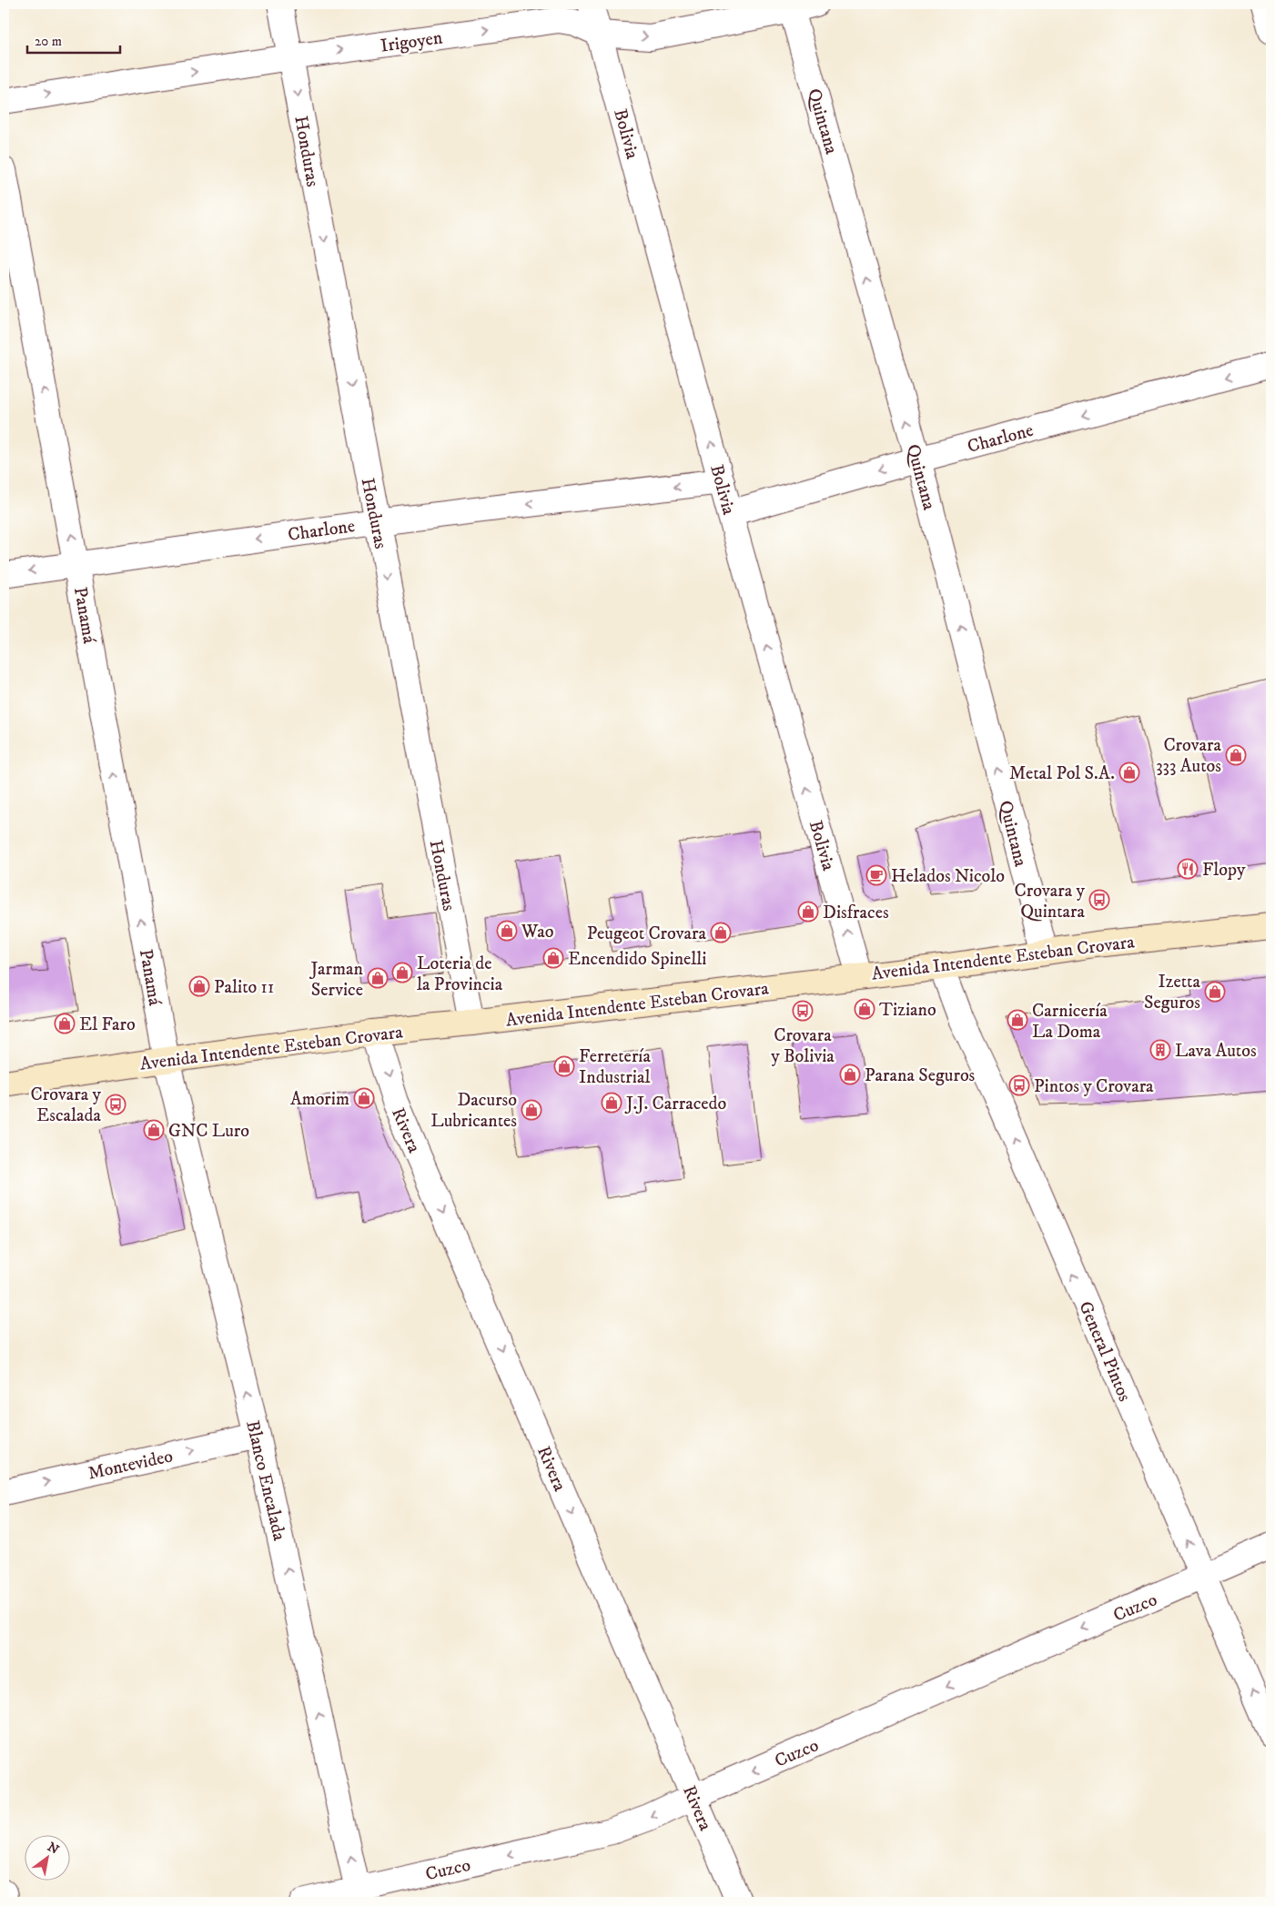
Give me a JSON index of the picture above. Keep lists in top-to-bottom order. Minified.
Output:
{"streets":{"main road":["Avenida Intendente Esteban Crovara"],"street":["Irigoyen","Quintana","Bolivia","Honduras","Charlone","Panamá","Rivera","General Pintos","Montevideo","Blanco Encalada","Cuzco"]},"crossings":[["Irigoyen","Quintana"],["Irigoyen","Bolivia"],["Irigoyen","Honduras"],["Quintana","Charlone"],["Quintana","Avenida Intendente Esteban Crovara"],["Bolivia","Charlone"],["Bolivia","Avenida Intendente Esteban Crovara"],["Honduras","Charlone"],["Honduras","Avenida Intendente Esteban Crovara"],["Charlone","Panamá"],["Panamá","Avenida Intendente Esteban Crovara"],["Panamá","Blanco Encalada"],["Avenida Intendente Esteban Crovara","Rivera"],["Avenida Intendente Esteban Crovara","General Pintos"],["Avenida Intendente Esteban Crovara","Blanco Encalada"],["Rivera","Cuzco"],["General Pintos","Cuzco"],["Montevideo","Blanco Encalada"],["Blanco Encalada","Cuzco"]],"one_way":["Irigoyen","Quintana","Bolivia","Honduras","Charlone","Panamá","Rivera","General Pintos","Montevideo","Blanco Encalada","Cuzco"],"places":{"shop":["Crovara 333 Autos","Metal Pol S.A.","Disfraces","Wao","Peugeot Crovara","Encendido Spinelli","Loteria de la Provincia","Jarman Service","Palito 11","Izetta Seguros","Tiziano","Carnicería La Doma","El Faro","Ferretería Industrial","Parana Seguros","Amorim","J.J. Carracedo","Dacurso Lubricantes","GNC Luro"],"restaurant":["Flopy"],"cafe":["Helados Nicolo"],"bus stop":["Crovara y Quintara","Crovara y Bolivia","Pintos y Crovara","Crovara y Escalada"],"building":["Lava Autos"]},"scale_bar":"20 m","north":"top right"}
